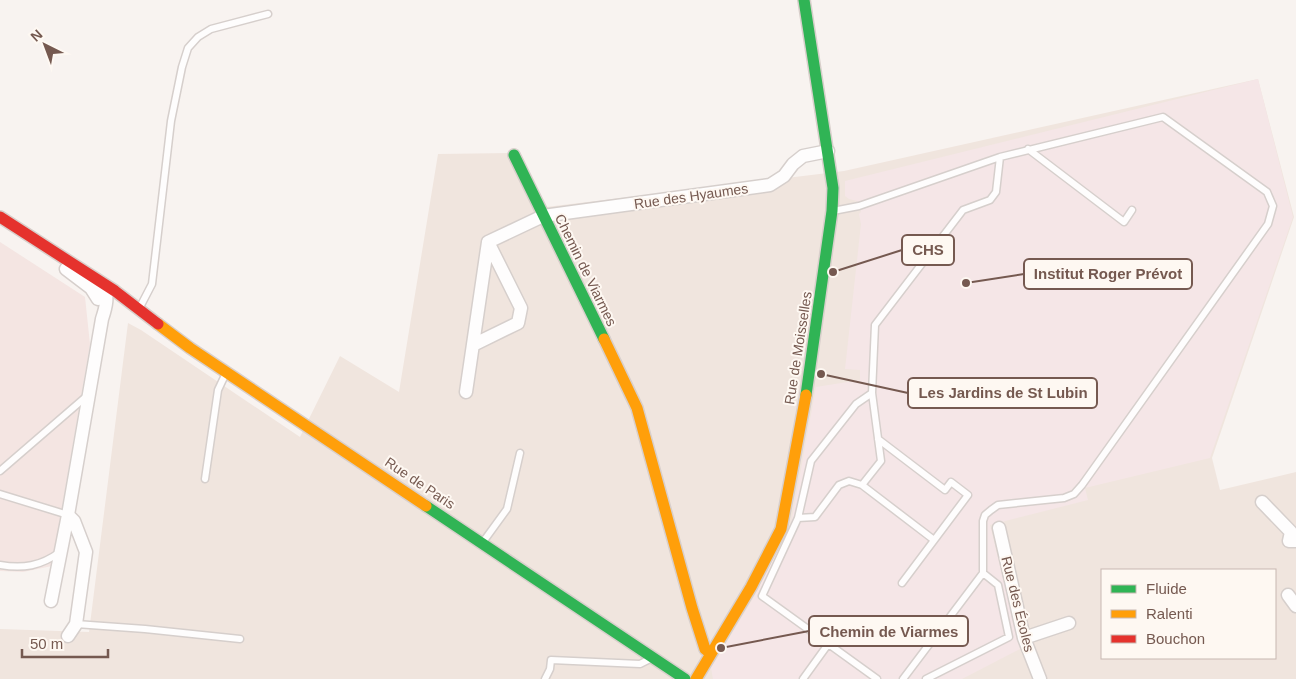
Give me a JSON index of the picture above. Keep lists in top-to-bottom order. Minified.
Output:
{"streets":{"street":["Rue des Hyaumes","Chemin de Viarmes","Rue de Moisselles","Rue de Paris","Rue des Écoles"]},"crossings":[["Rue des Hyaumes","Chemin de Viarmes"],["Rue des Hyaumes","Rue de Moisselles"],["Chemin de Viarmes","Rue de Moisselles"]],"places":["CHS","Institut Roger Prévot","Les Jardins de St Lubin","Chemin de Viarmes"],"legend":["Fluide","Ralenti","Bouchon"],"scale_bar":"50 m","north":"top left"}
